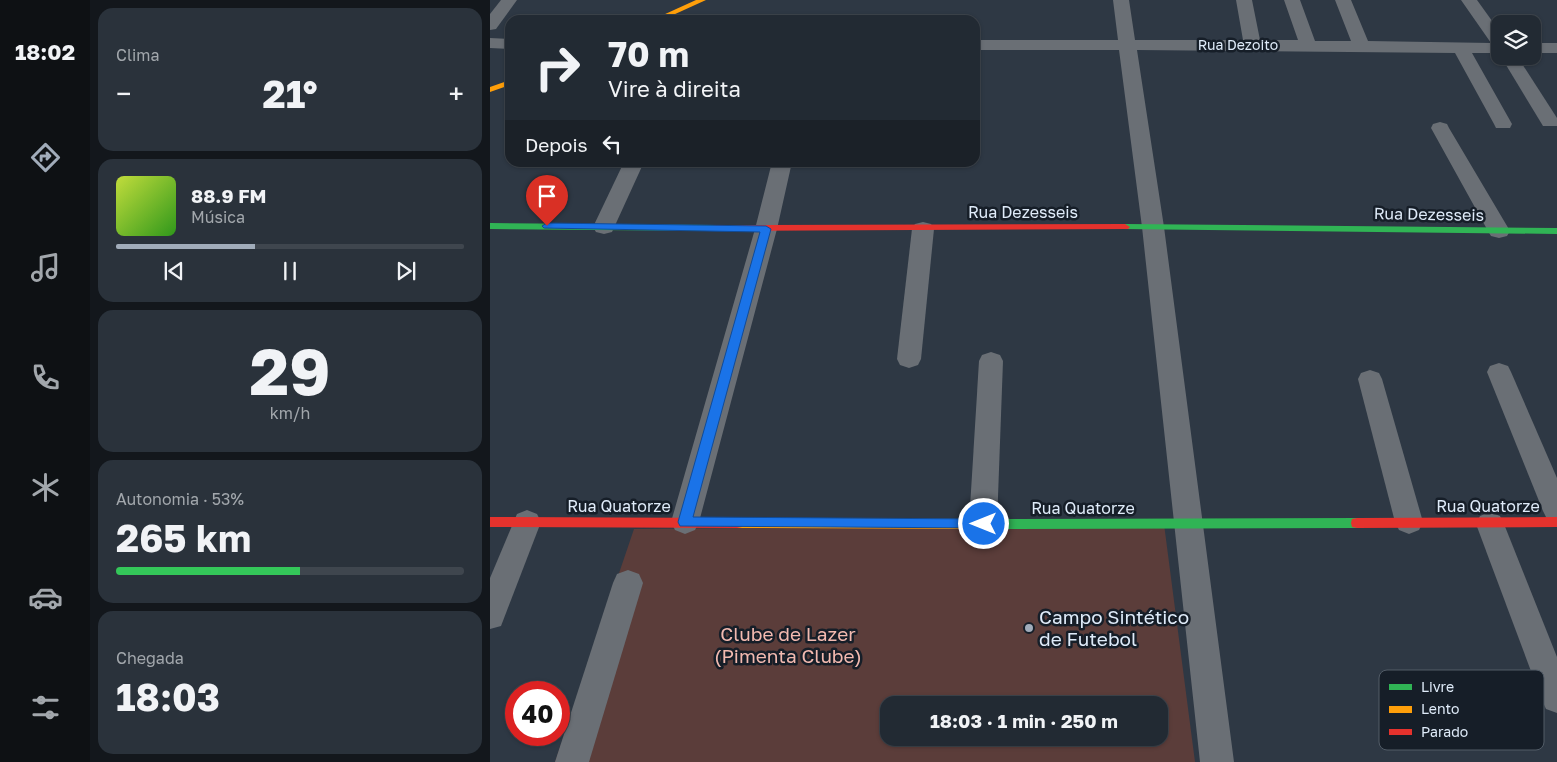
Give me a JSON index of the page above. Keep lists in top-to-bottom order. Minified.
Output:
{"streets":{"street":["Rua Dezoito","Rua Dezesseis","Rua Quatorze"]},"parks":["Clube de Lazer (Pimenta Clube)"],"places":["Campo Sintético de Futebol"],"legend":["Livre","Lento","Parado"],"page":{"tabs":"18:02","tile":["Clima",["29","km/h"],["Autonomia · 53%","265 km"],["Chegada","18:03"]],"turn":["70 m","Vire à direita"],"heat":["−","21°","+"],"then":"Depois","song":["88.9 FM","Música"],"limit":"40","trip":"18:03 · 1 min · 250 m"}}
